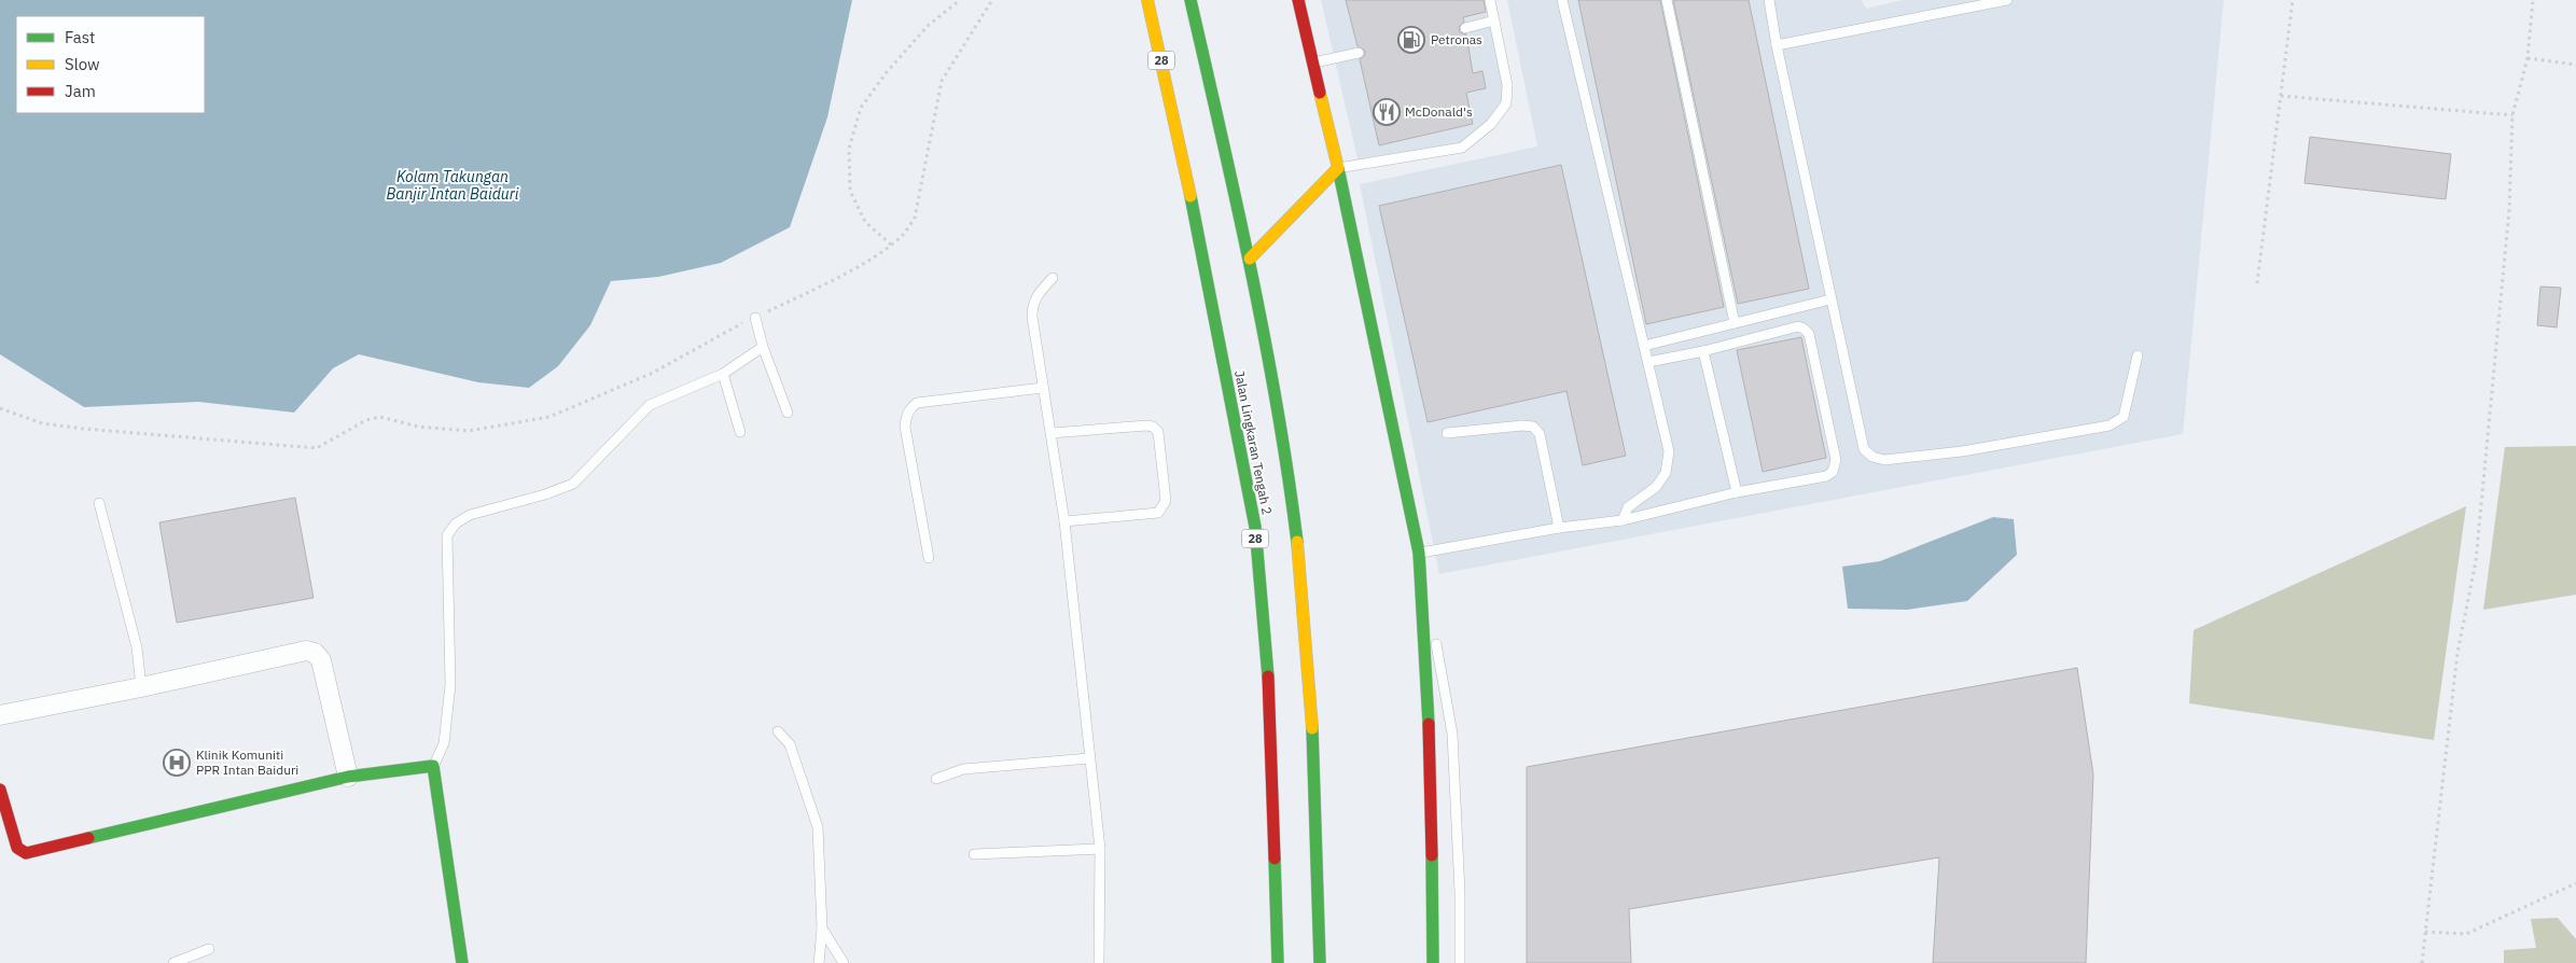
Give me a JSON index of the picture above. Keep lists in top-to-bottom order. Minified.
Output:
{"streets":{"main road":["28","Jalan Lingkaran Tengah 2"]},"water":["Kolam Takungan Banjir Intan Baiduri"],"places":{"fuel station":["Petronas"],"restaurant":["McDonald's"],"hospital":["Klinik Komuniti PPR Intan Baiduri"]},"legend":["Fast","Slow","Jam"]}
